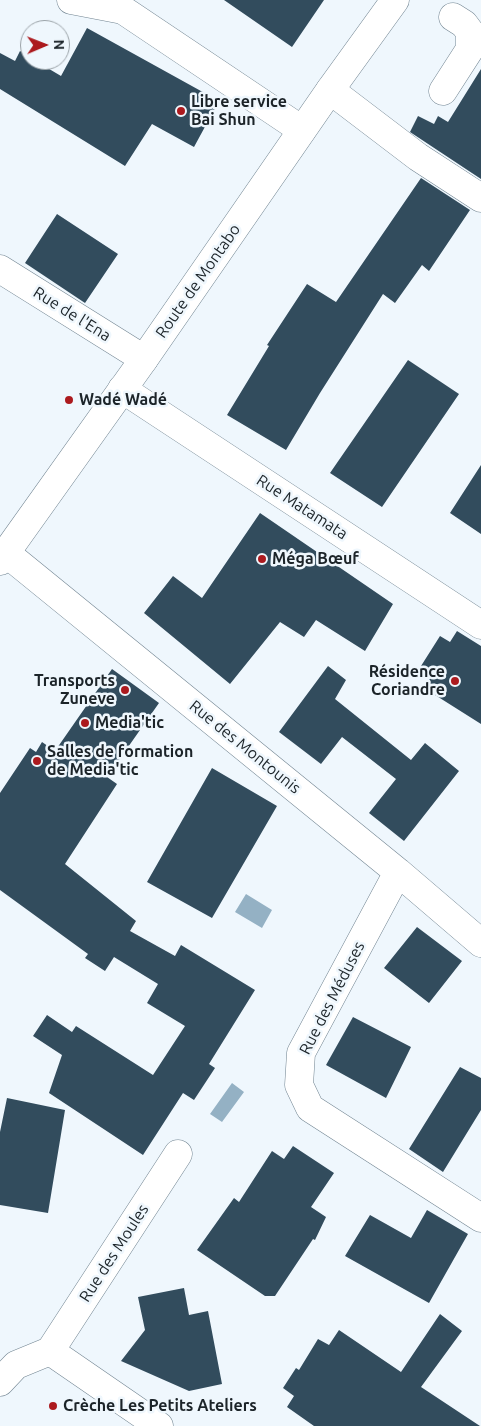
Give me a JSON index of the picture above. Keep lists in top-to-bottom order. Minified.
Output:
{"streets":{"street":["Route de Montabo","Rue de l'Ena","Rue Matamata","Rue des Montounis","Rue des Méduses","Rue des Moules"]},"crossings":[["Route de Montabo","Rue de l'Ena"],["Route de Montabo","Rue Matamata"],["Route de Montabo","Rue des Montounis"],["Rue des Montounis","Rue des Méduses"]],"places":["Libre service Bai Shun","Wadé Wadé","Méga Bœuf","Résidence Coriandre","Transports Zuneve","Media'tic","Salles de formation de Media'tic","Crèche Les Petits Ateliers"],"north":"right"}
